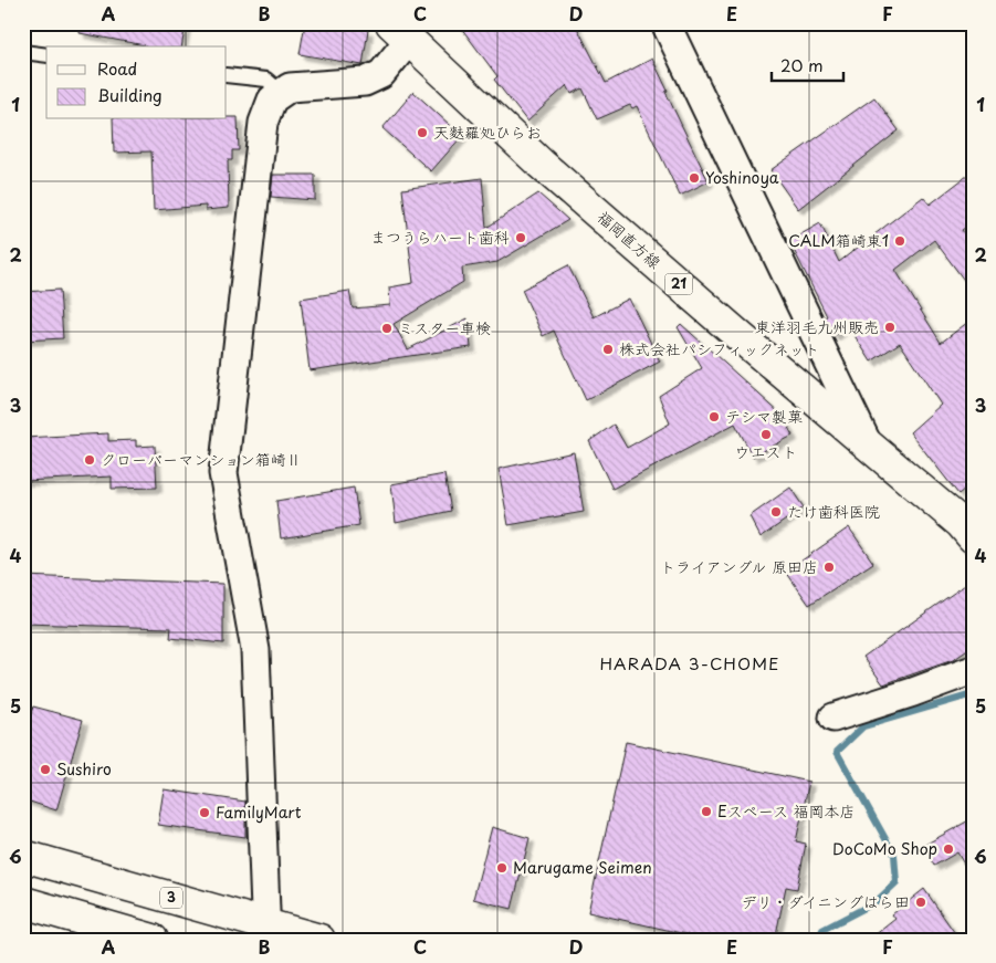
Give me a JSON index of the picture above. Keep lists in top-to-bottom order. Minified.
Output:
{"streets":{"main road":["福岡直方線","21","3"]},"districts":["HARADA 3-CHOME"],"places":["天麩羅処ひらお","Yoshinoya","まつうらハート歯科","CALM箱崎東1","東洋羽毛九州販売","ミスター車検","株式会社パシフィックネット","テシマ製菓","ウエスト","クローバーマンション箱崎Ⅱ","たけ歯科医院","トライアングル 原田店","Sushiro","Eスペース 福岡本店","FamilyMart","DoCoMo Shop","Marugame Seimen","デリ・ダイニングはら田"],"legend":["Road","Building"],"scale_bar":"20 m","grid":{"columns":["A","B","C","D","E","F"],"rows":["1","2","3","4","5","6"]}}
